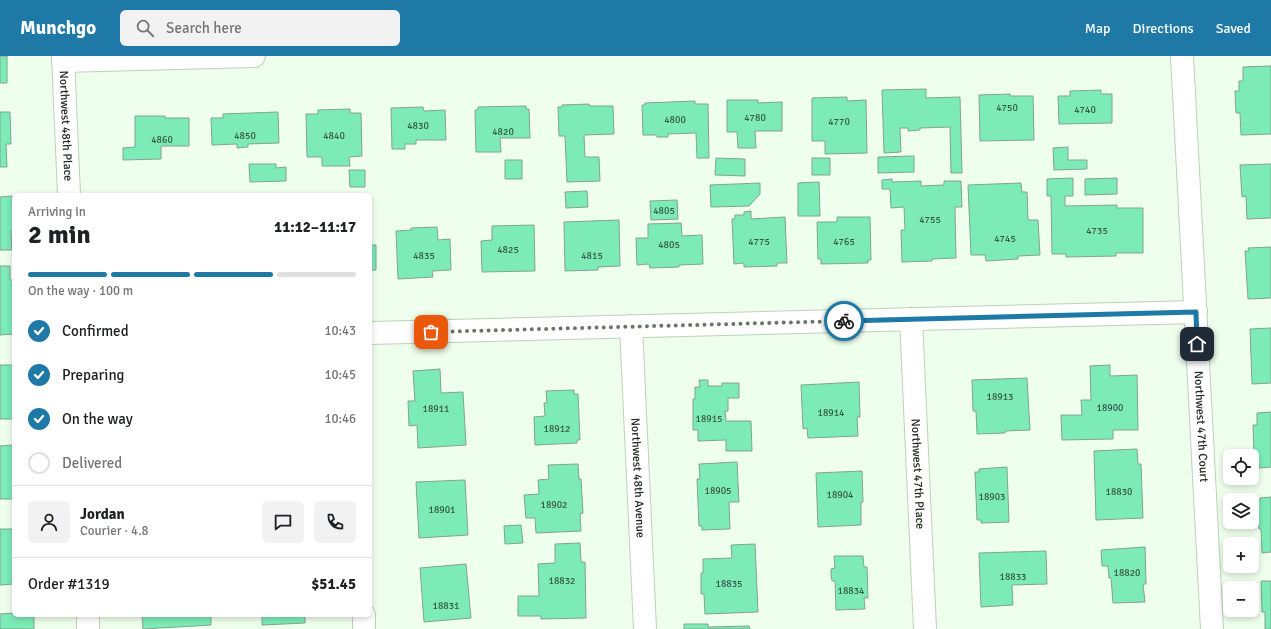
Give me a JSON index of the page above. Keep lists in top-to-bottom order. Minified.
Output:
{"streets":{"street":["Northwest 48th Place","Northwest 47th Court","Northwest 47th Place","Northwest 48th Avenue"]},"house_numbers":["4750","4740","4780","4800","4770","4830","4820","4850","4840","4860","4805","4755","4735","4745","4775","4765","4805","4825","4835","4815","18913","18900","18911","18914","18915","18912","18905","18830","18904","18903","18902","18901","18820","18833","18832","18835","18834","18831"],"page":{"header":"Munchgo","search":"Search here","nav":["Map","Directions","Saved"],"heading":["2 min","Arriving in","11:12–11:17"],"panel":["Jordan","Courier · 4.8","Order #1319","$51.45"],"bar":"On the way · 100 m","list":[["Confirmed","10:43"],["Preparing","10:45"],["On the way","10:46"],"Delivered"],"map_buttons":["+","−"]}}
